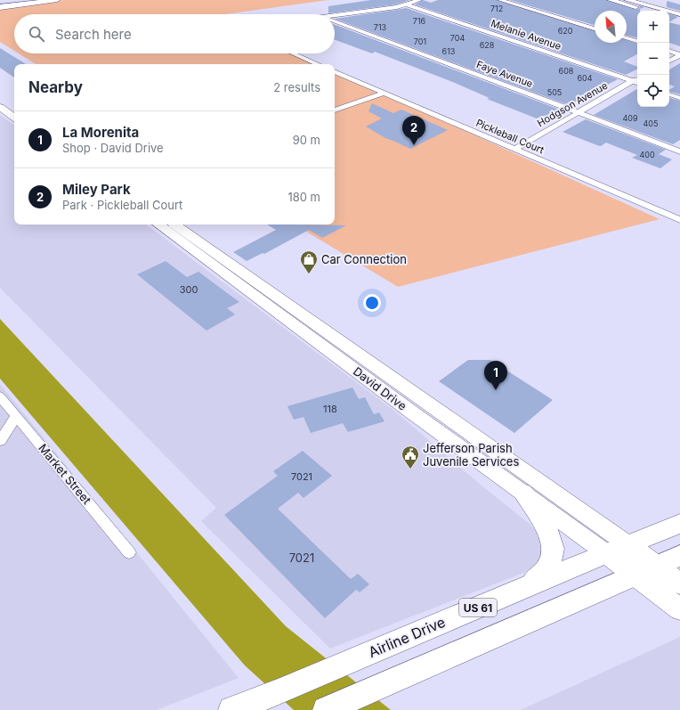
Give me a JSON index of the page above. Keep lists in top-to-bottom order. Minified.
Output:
{"streets":{"highway":["US 61","Airline Drive"],"main road":["David Drive"],"street":["Melanie Avenue","Faye Avenue","Hodgson Avenue","Pickleball Court","Market Street"]},"crossings":[["Melanie Avenue","Hodgson Avenue"],["Faye Avenue","Hodgson Avenue"],["Hodgson Avenue","Pickleball Court"],["David Drive","Airline Drive"]],"places":{"shop":["Car Connection"],"public building":["Jefferson Parish Juvenile Services"]},"house_numbers":["712","716","713","620","704","701","628","613","608","604","505","409","405","400","300","118","7021","7021"],"north":"top left","page":{"map_buttons":["+","−"],"search":"Search here","heading":["Nearby","2 results"],"list":[{"mark":"1","name":"La Morenita","note":"Shop · David Drive","value":"90 m"},{"mark":"2","name":"Miley Park","note":"Park · Pickleball Court","value":"180 m"}],"pins":["2","1"]}}
